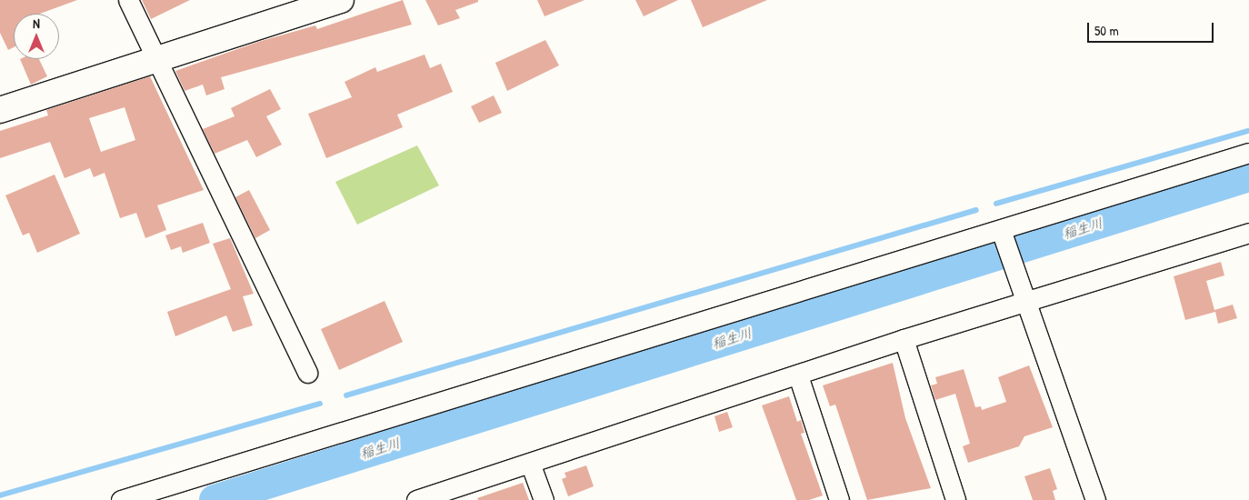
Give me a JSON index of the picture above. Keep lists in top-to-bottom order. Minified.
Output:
{"water":["稲生川"],"scale_bar":"50 m","north":"top"}
